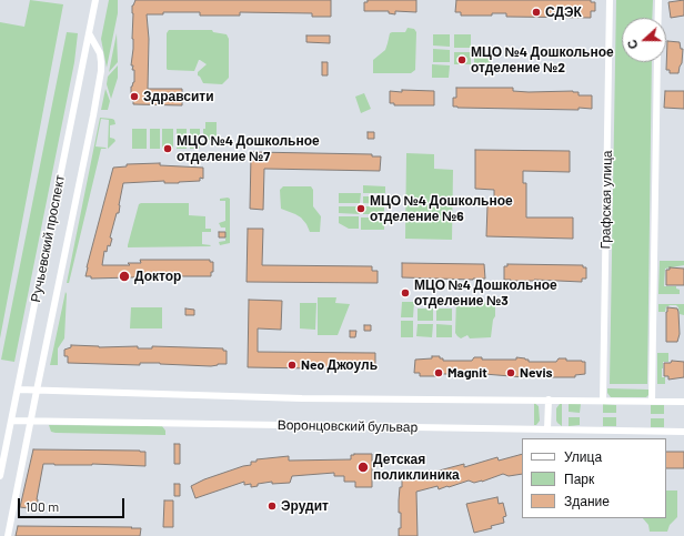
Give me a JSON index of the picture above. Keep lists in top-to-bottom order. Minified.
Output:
{"streets":{"street":["Графская улица","Ручьевский проспект","Воронцовский бульвар"]},"crossings":[["Графская улица","Воронцовский бульвар"],["Ручьевский проспект","Воронцовский бульвар"]],"places":["СДЭК","МЦО №4 Дошкольное отделение №2","Здравсити","МЦО №4 Дошкольное отделение №7","МЦО №4 Дошкольное отделение №6","Доктор","МЦО №4 Дошкольное отделение №3","Neo Джоуль","Magnit","Nevis","Детская поликлиника","Эрудит"],"legend":["Улица","Парк","Здание"],"scale_bar":"100 m","north":"left"}
